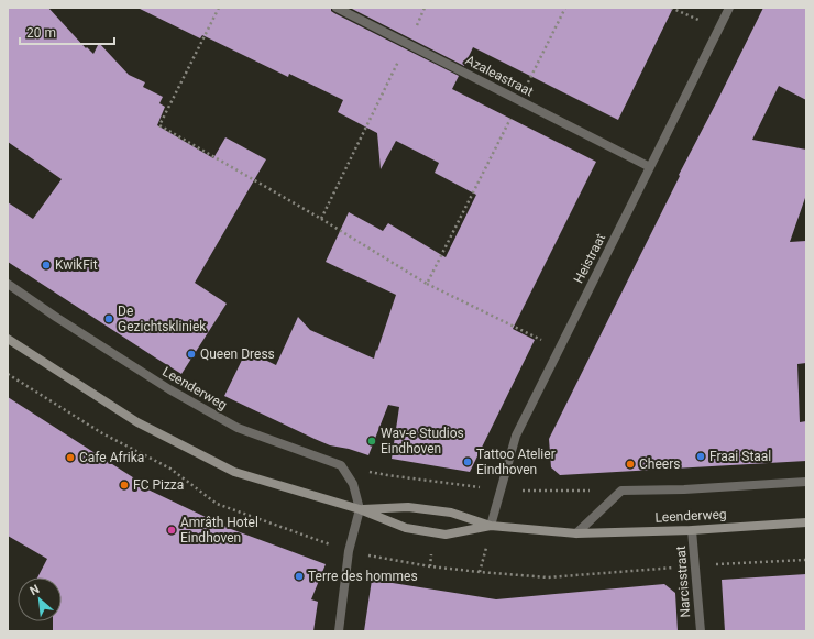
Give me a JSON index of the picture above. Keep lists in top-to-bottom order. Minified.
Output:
{"streets":{"main road":["Leenderweg"],"street":["Azaleastraat","Heistraat","Narcisstraat"]},"crossings":[["Azaleastraat","Heistraat"],["Heistraat","Leenderweg"],["Leenderweg","Narcisstraat"]],"places":["KwikFit","De Gezichtskliniek","Queen Dress","Wav-e Studios Eindhoven","Fraai Staal","Cafe Afrika","Tattoo Atelier Eindhoven","Cheers","FC Pizza","Amrâth Hotel Eindhoven","Terre des hommes"],"scale_bar":"20 m","north":"top left"}
